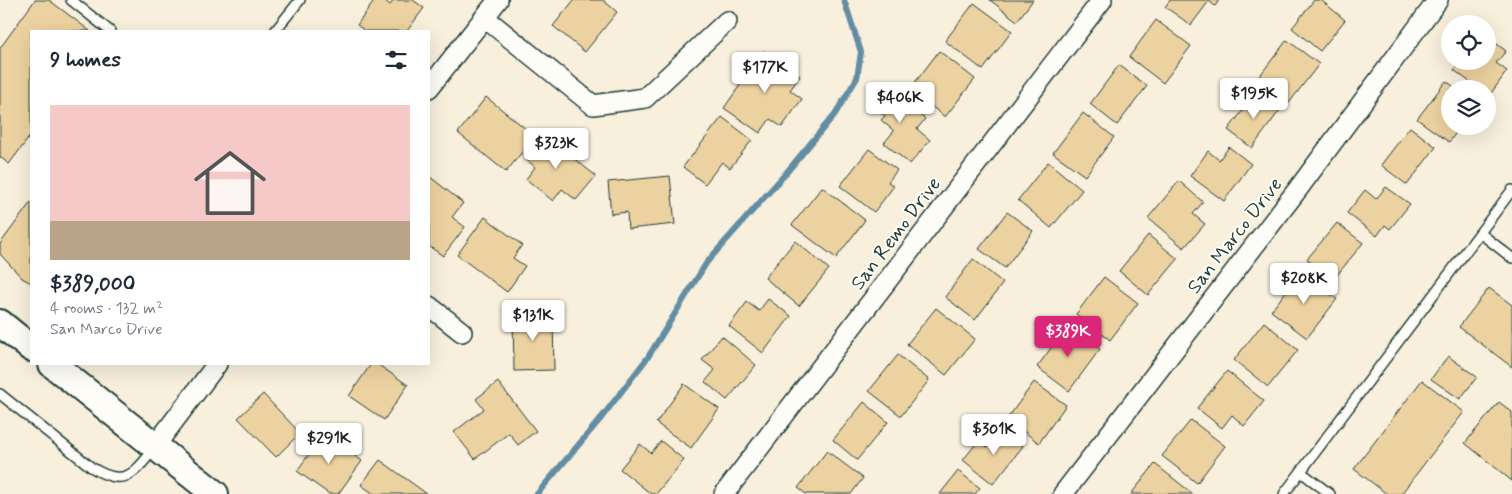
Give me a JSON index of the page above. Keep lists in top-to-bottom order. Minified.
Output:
{"streets":{"street":["San Remo Drive","San Marco Drive"]},"page":{"heading":"9 homes","price":["$177K","$195K","$406K","$323K","$208K","$131K","$389K","$301K","$291K"],"list":[{"name":"$389,000","note":"4 rooms · 132 m² · San Marco Drive"}]}}
